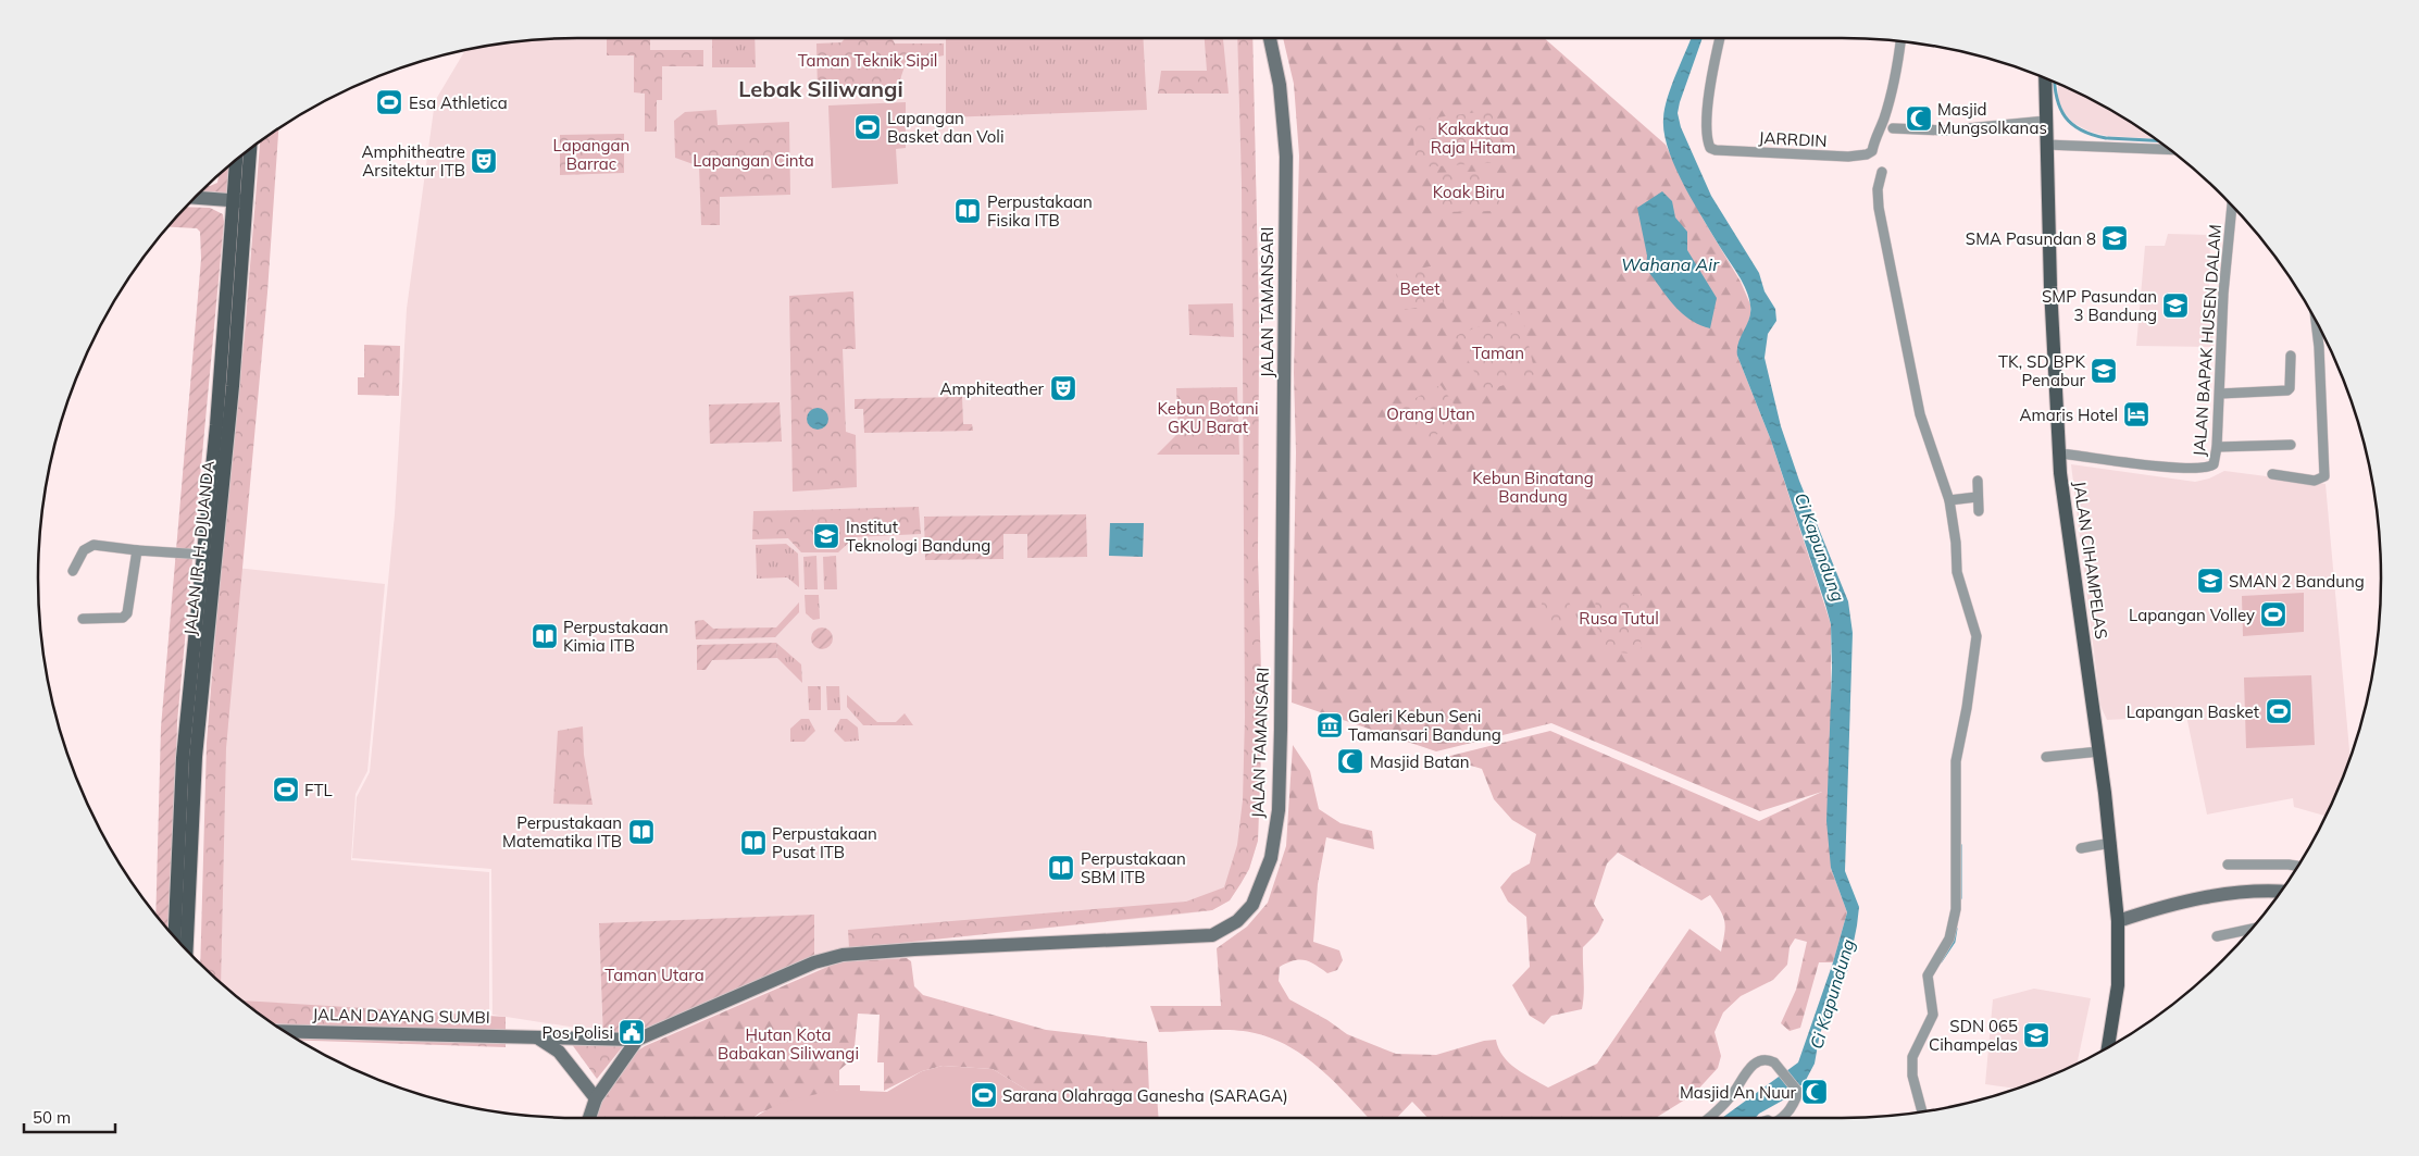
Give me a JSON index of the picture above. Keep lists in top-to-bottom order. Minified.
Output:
{"streets":{"main road":["JALAN TAMANSARI","JALAN IR. H. DJUANDA","JALAN CIHAMPELAS","JALAN DAYANG SUMBI"],"street":["JARRDIN","JALAN BAPAK HUSEN DALAM"]},"crossings":[["JALAN TAMANSARI","JALAN DAYANG SUMBI"],["JALAN BAPAK HUSEN DALAM","JALAN CIHAMPELAS"]],"districts":["Lebak Siliwangi"],"water":["Wahana Air","Ci Kapundung"],"parks":["Taman Teknik Sipil","Kakaktua Raja Hitam","Lapangan Barrac","Lapangan Cinta","Koak Biru","Betet","Taman","Kebun Botani GKU Barat","Orang Utan","Kebun Binatang Bandung","Rusa Tutul","Taman Utara","Hutan Kota Babakan Siliwangi"],"places":{"sports":["Esa Athletica","Lapangan Basket dan Voli","Lapangan Volley","Lapangan Basket","FTL","Sarana Olahraga Ganesha (SARAGA)"],"mosque":["Masjid Mungsolkanas","Masjid Batan","Masjid An Nuur"],"theatre":["Amphitheatre Arsitektur ITB","Amphiteather"],"library":["Perpustakaan Fisika ITB","Perpustakaan Kimia ITB","Perpustakaan Matematika ITB","Perpustakaan Pusat ITB","Perpustakaan SBM ITB"],"school or university":["SMA Pasundan 8","SMP Pasundan 3 Bandung","TK, SD BPK Penabur","Institut Teknologi Bandung","SMAN 2 Bandung","SDN 065 Cihampelas"],"hotel":["Amaris Hotel"],"museum":["Galeri Kebun Seni Tamansari Bandung"],"public building":["Pos Polisi"]},"scale_bar":"50 m"}
